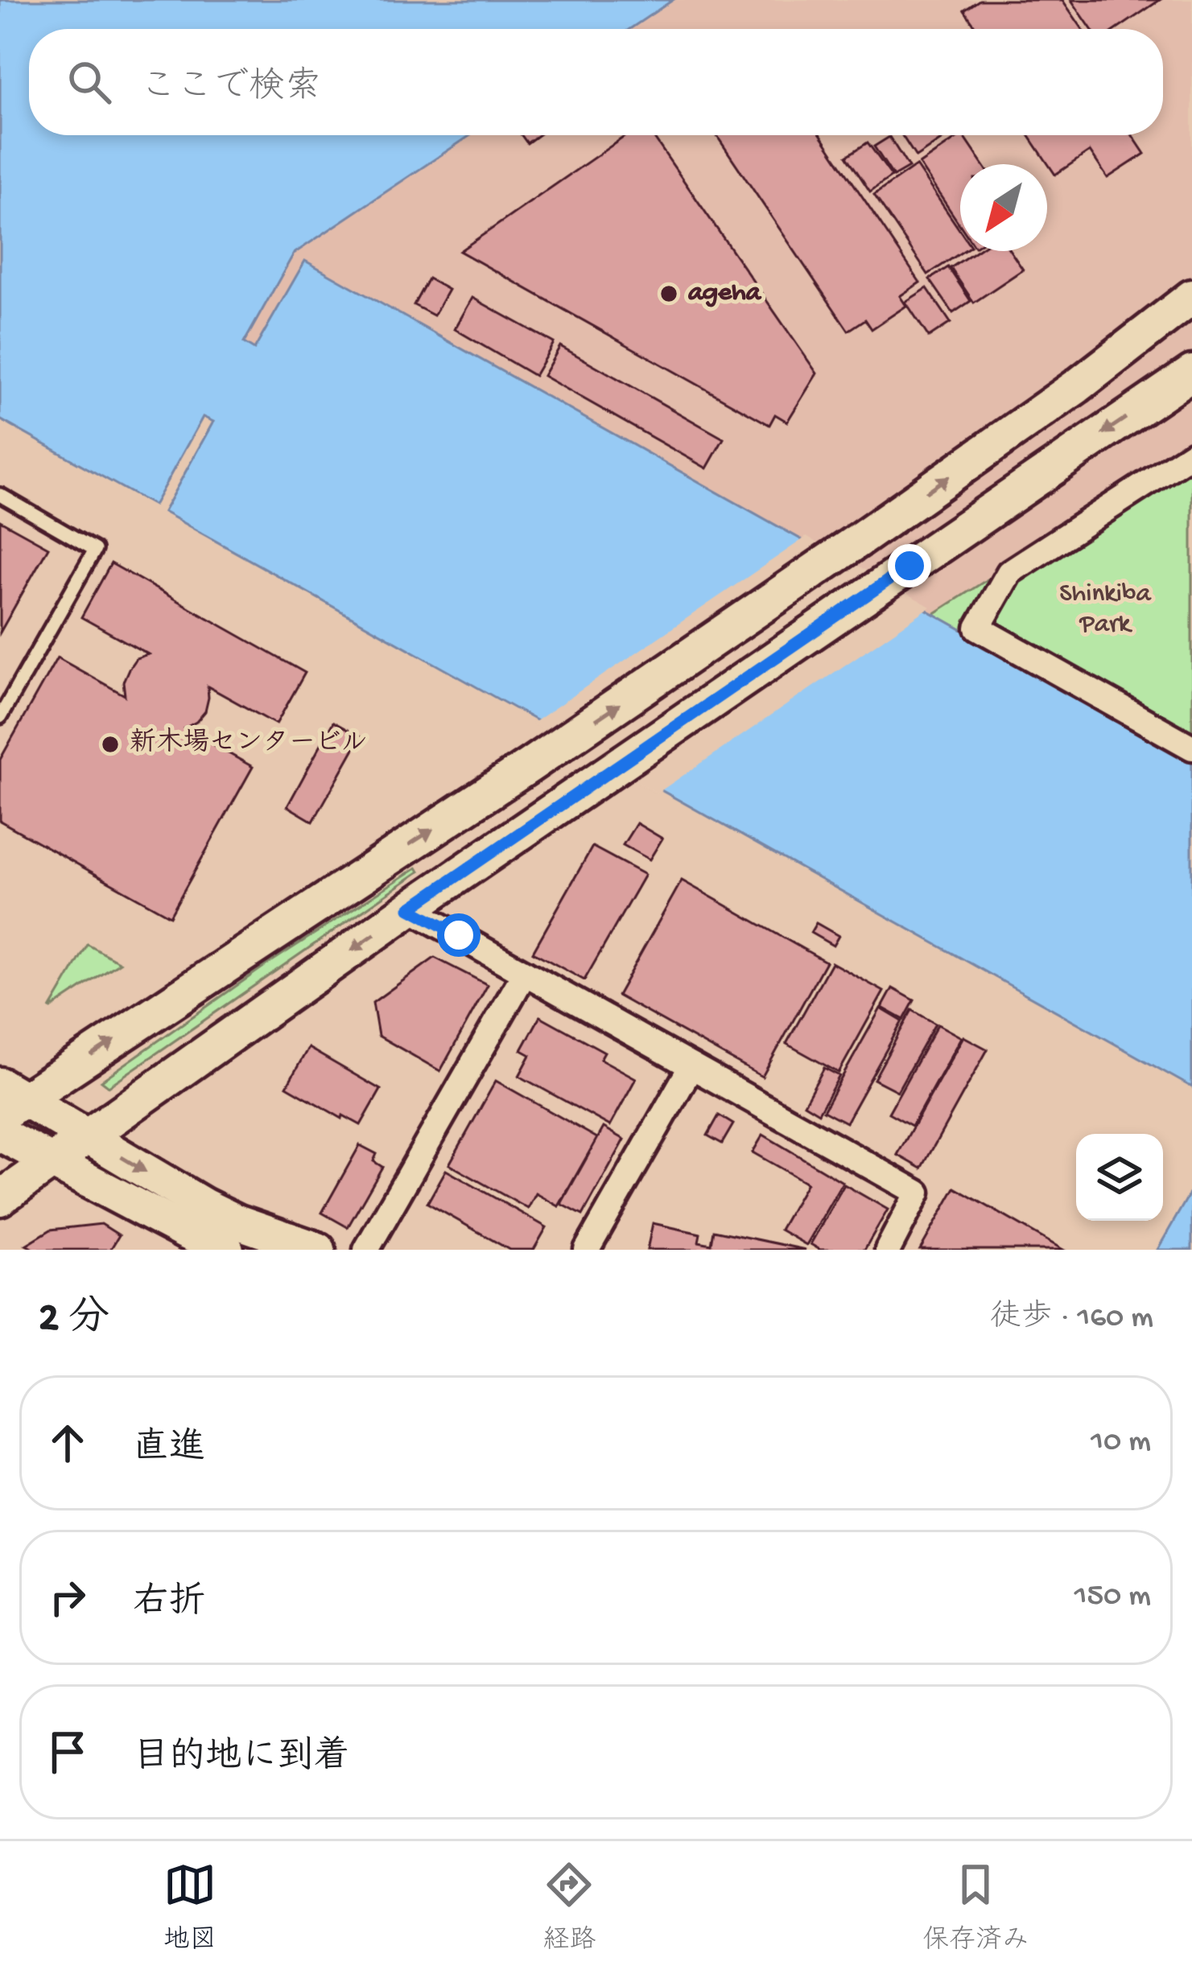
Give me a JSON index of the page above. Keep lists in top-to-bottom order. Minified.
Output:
{"parks":["Shinkiba Park"],"places":["ageha","新木場センタービル"],"north":"bottom left","page":{"search":"ここで検索","heading":["2 分","徒歩 · 160 m"],"list":[["直進","10 m"],["右折","150 m"],"目的地に到着"],"nav":["地図","経路","保存済み"]}}
